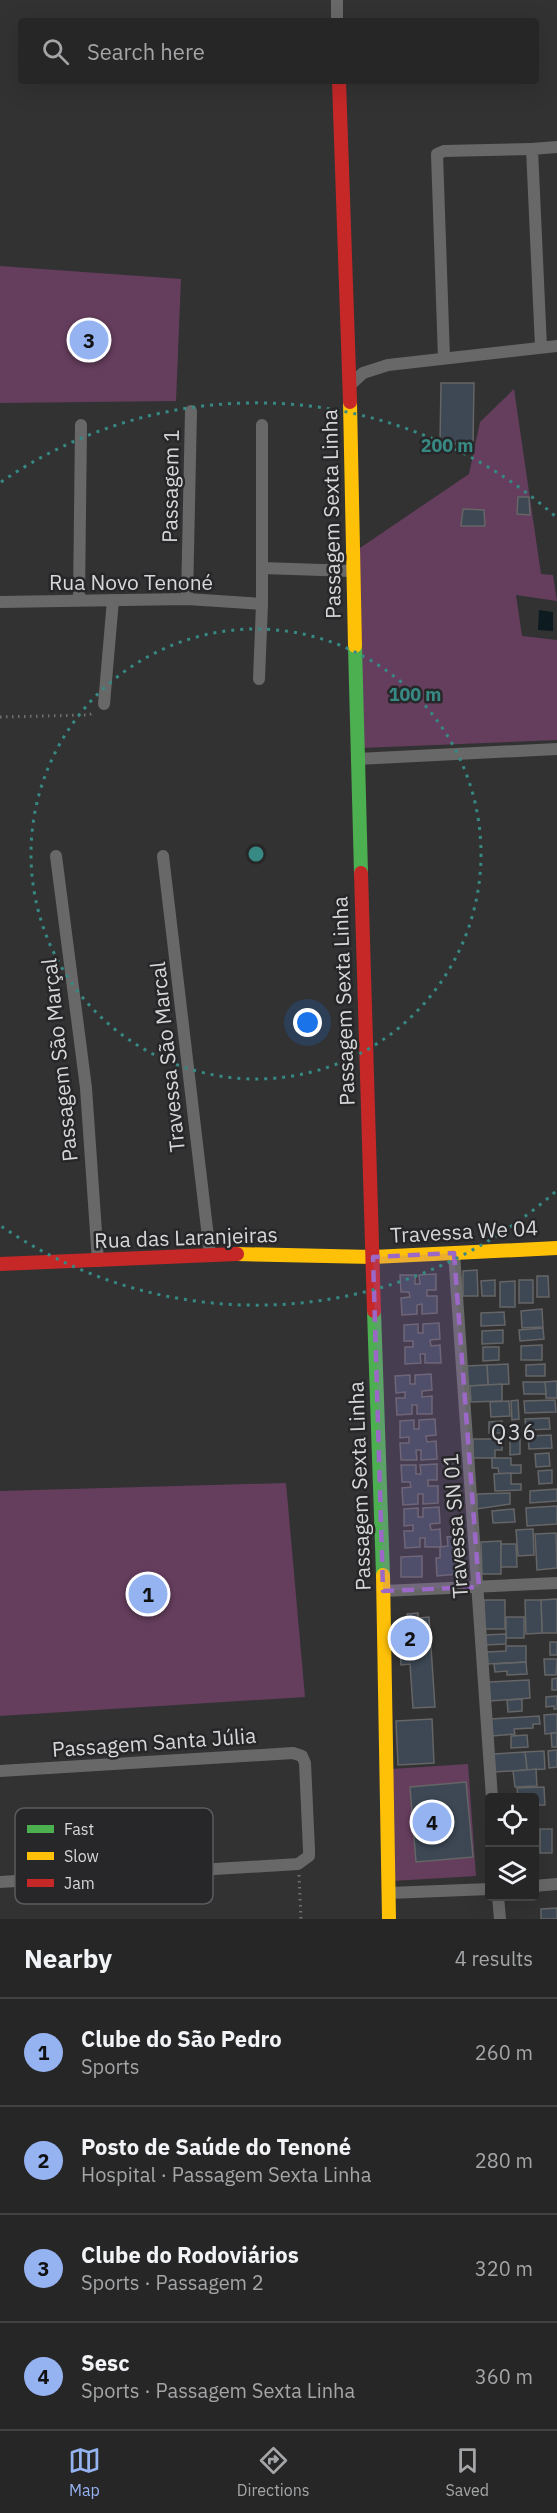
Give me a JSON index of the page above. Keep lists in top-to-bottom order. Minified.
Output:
{"streets":{"street":["Passagem 1","Passagem Sexta Linha","Rua Novo Tenoné","Travessa São Marcal","Passagem São Marçal","Travessa We 04","Rua das Laranjeiras","Travessa SN 01","Passagem Santa Júlia"]},"crossings":[["Passagem 1","Rua Novo Tenoné"],["Passagem Sexta Linha","Travessa We 04"],["Passagem Sexta Linha","Rua das Laranjeiras"],["Travessa São Marcal","Rua das Laranjeiras"],["Passagem São Marçal","Rua das Laranjeiras"],["Travessa We 04","Rua das Laranjeiras"],["Travessa We 04","Travessa SN 01"]],"districts":["Q36"],"legend":["Fast","Slow","Jam"],"page":{"search":"Search here","pins":["3","1","2","4"],"heading":["Nearby","4 results"],"list":[{"mark":"1","name":"Clube do São Pedro","note":"Sports","value":"260 m"},{"mark":"2","name":"Posto de Saúde do Tenoné","note":"Hospital · Passagem Sexta Linha","value":"280 m"},{"mark":"3","name":"Clube do Rodoviários","note":"Sports · Passagem 2","value":"320 m"},{"mark":"4","name":"Sesc","note":"Sports · Passagem Sexta Linha","value":"360 m"}],"nav":["Map","Directions","Saved"]},"rings":["200 m","100 m"]}
